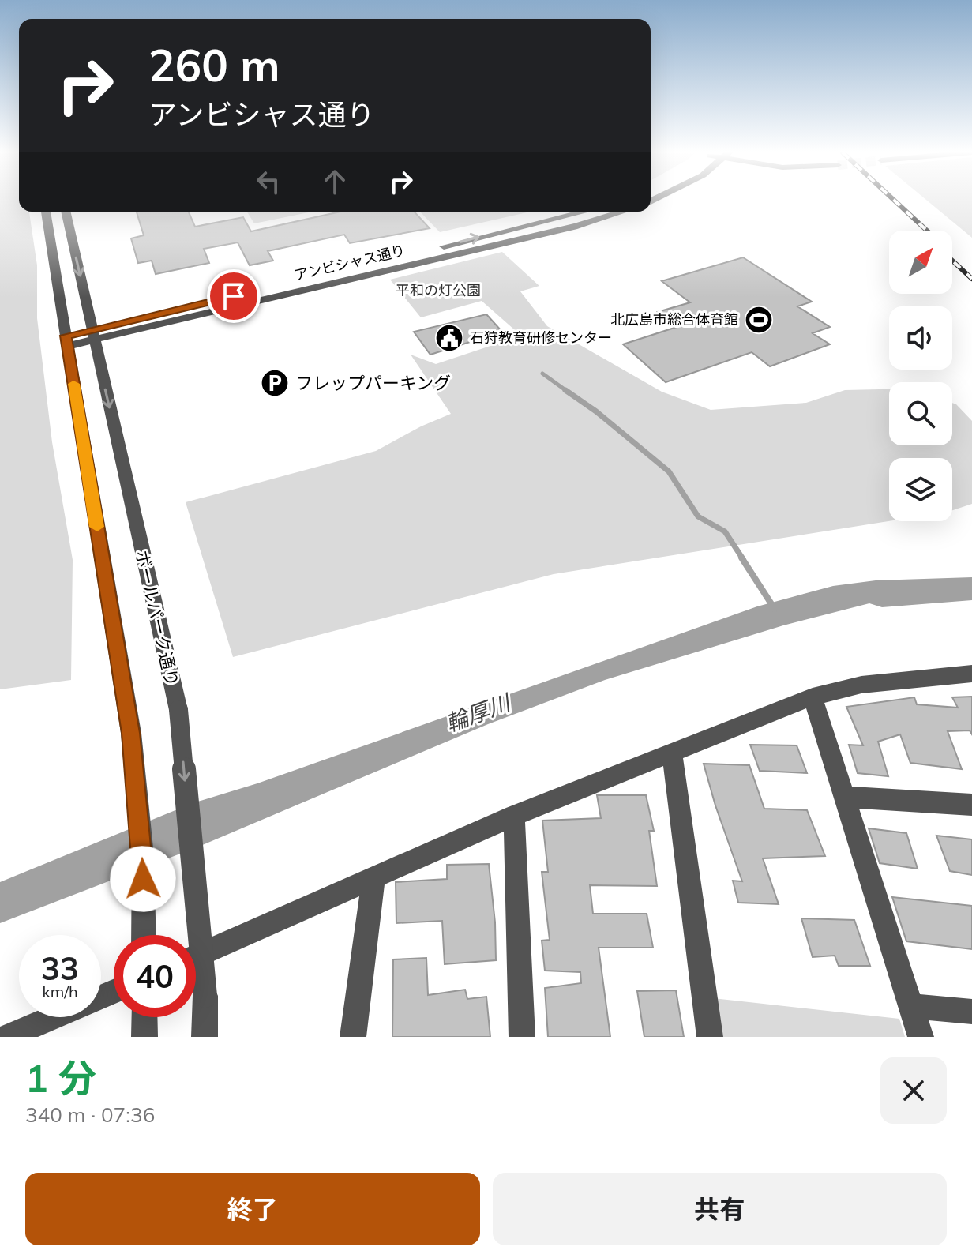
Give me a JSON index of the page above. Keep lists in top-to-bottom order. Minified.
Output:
{"streets":{"street":["アンビシャス通り","ボールパーク通り"]},"crossings":[["アンビシャス通り","ボールパーク通り"]],"water":["輪厚川"],"parks":["平和の灯公園"],"places":{"sports":["北広島市総合体育館"],"public building":["石狩教育研修センター"],"parking":["フレップパーキング"]},"north":"top right","page":{"turn":["260 m","アンビシャス通り"],"speed":"33 km/h","limit":"40","heading":["1 分","340 m · 07:36"],"buttons":["終了","共有"]}}
